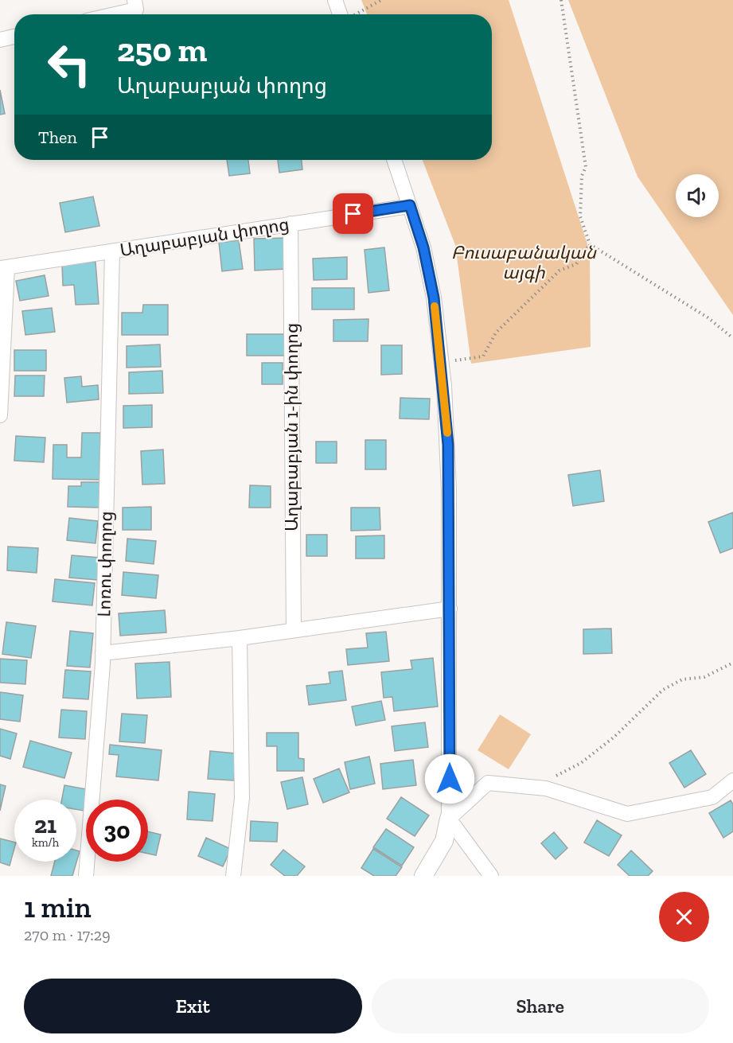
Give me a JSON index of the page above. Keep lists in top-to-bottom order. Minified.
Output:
{"streets":{"street":["Աղաբաբյան փողոց","Աղաբաբյան 1-ին փողոց","Լոռու փողոց"]},"crossings":[["Աղաբաբյան փողոց","Աղաբաբյան 1-ին փողոց"],["Աղաբաբյան փողոց","Լոռու փողոց"]],"parks":["Բուսաբանական այգի"],"page":{"turn":["250 m","Աղաբաբյան փողոց"],"then":"Then","speed":"21 km/h","limit":"30","heading":["1 min","270 m · 17:29"],"buttons":["Exit","Share"]}}
